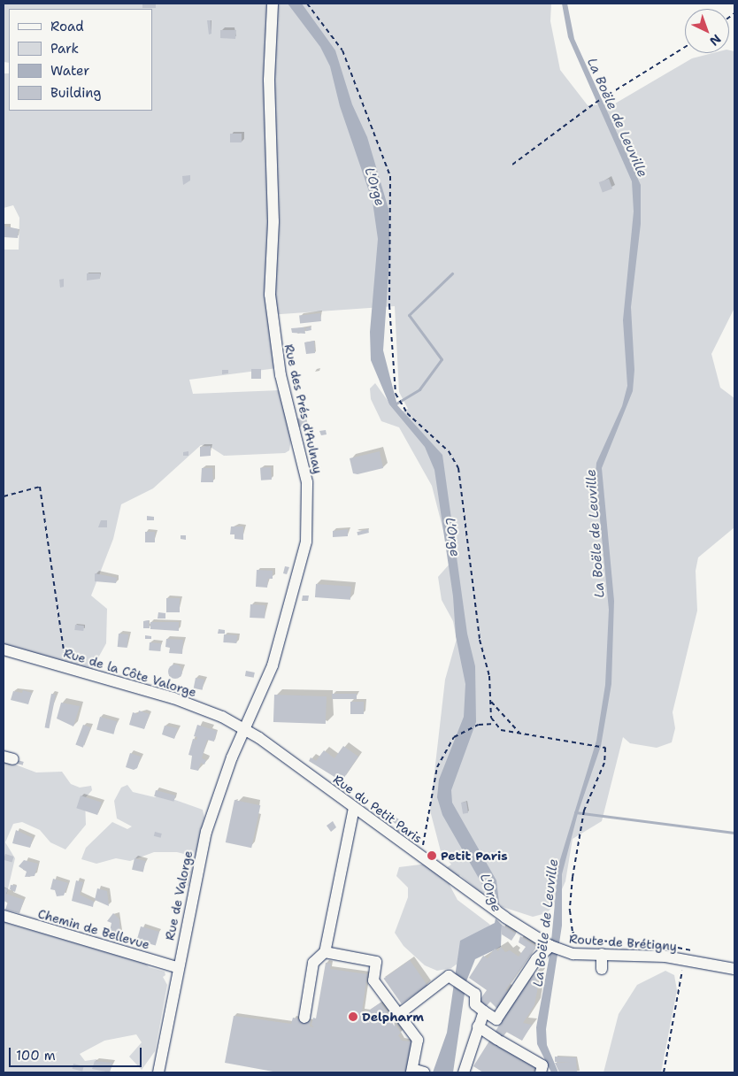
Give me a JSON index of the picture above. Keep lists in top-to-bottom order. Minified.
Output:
{"streets":{"street":["Rue des Prés d'Aulnay","Rue de la Côte Valorge","Rue du Petit Paris","Rue de Valorge","Chemin de Bellevue","Route de Brétigny"]},"crossings":[["Rue des Prés d'Aulnay","Rue de la Côte Valorge"],["Rue des Prés d'Aulnay","Rue du Petit Paris"],["Rue des Prés d'Aulnay","Rue de Valorge"],["Rue de la Côte Valorge","Rue du Petit Paris"],["Rue de la Côte Valorge","Rue de Valorge"],["Rue du Petit Paris","Rue de Valorge"],["Rue du Petit Paris","Route de Brétigny"],["Rue de Valorge","Chemin de Bellevue"]],"water":["La Boële de Leuville","L'Orge"],"places":["Petit Paris","Delpharm"],"legend":["Road","Park","Water","Building"],"scale_bar":"100 m","north":"bottom right"}
